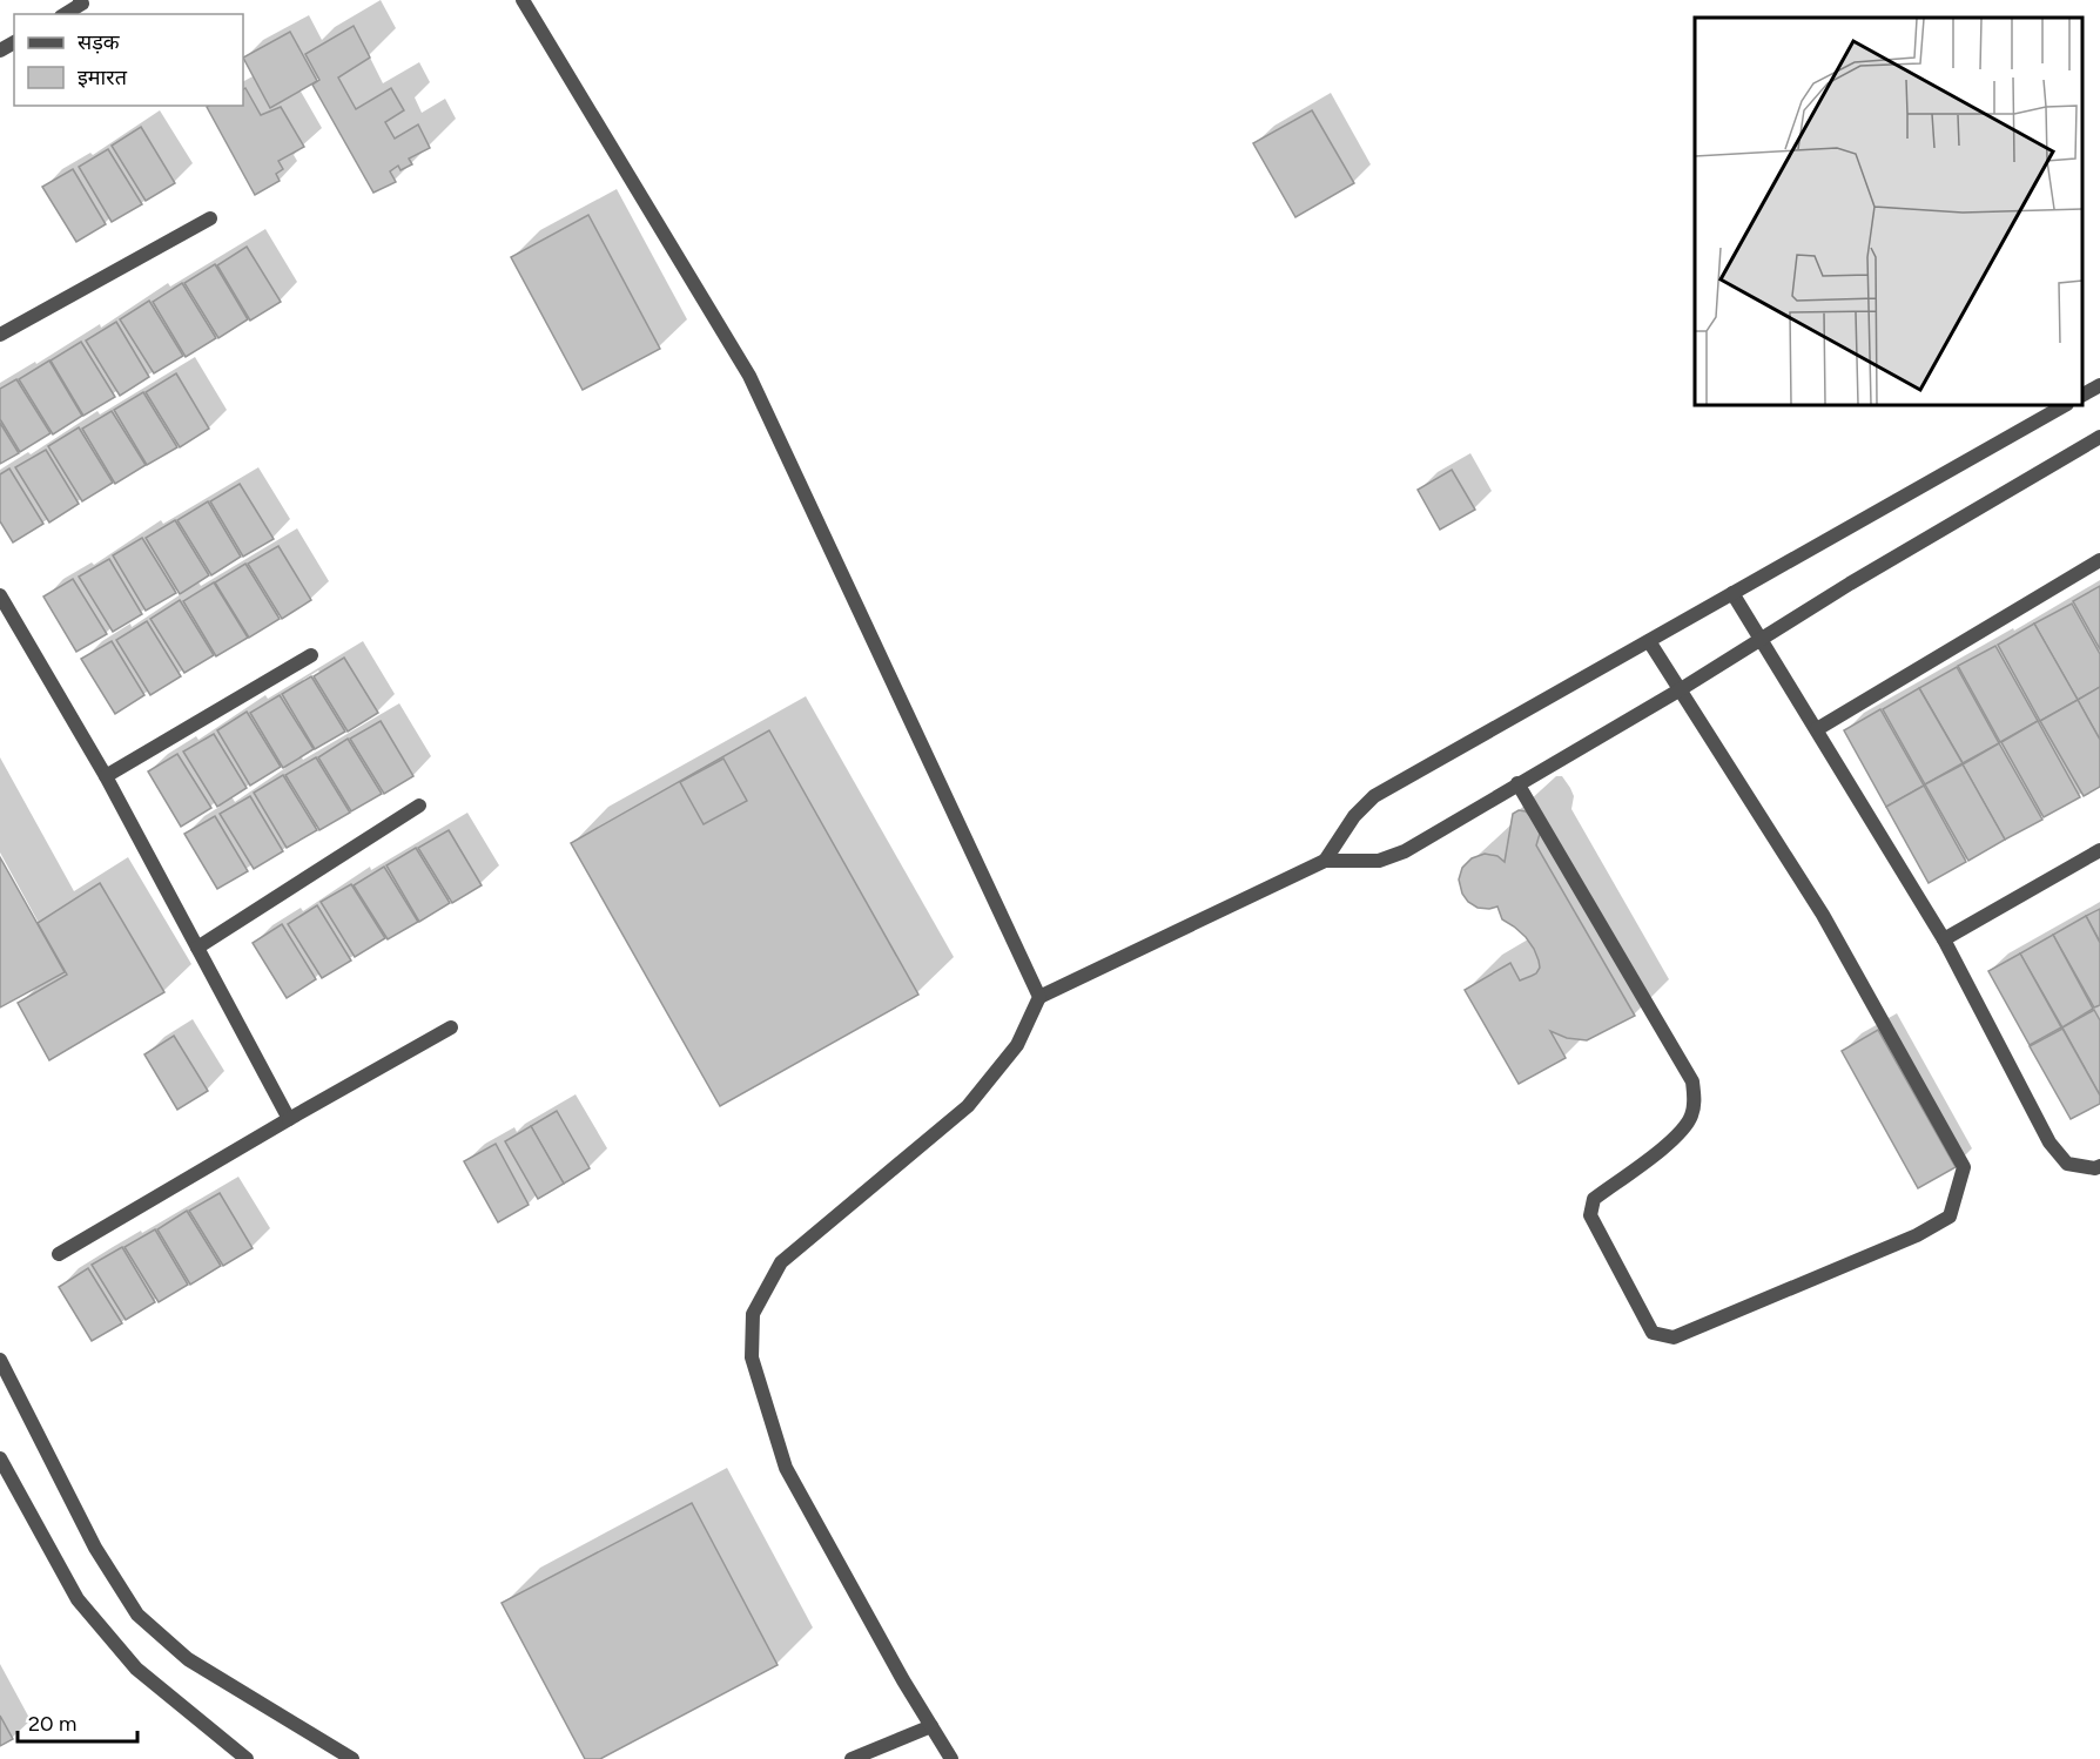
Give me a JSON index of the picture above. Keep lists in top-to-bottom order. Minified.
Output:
{"legend":["सड़क","इमारत"],"scale_bar":"20 m"}
